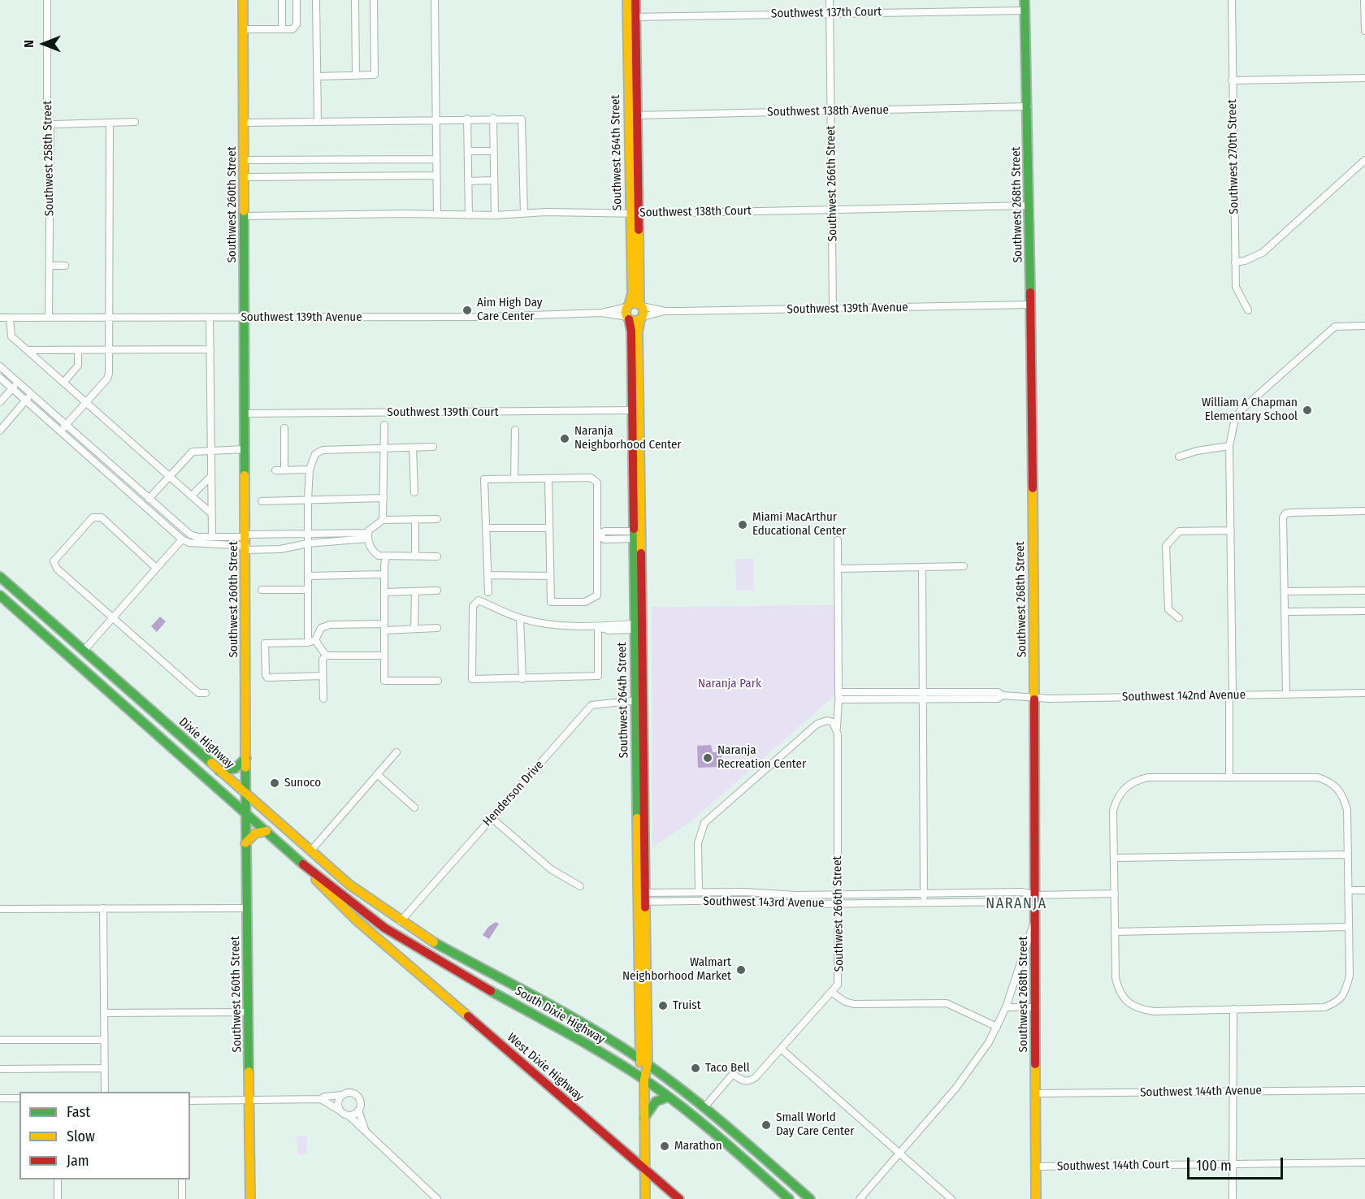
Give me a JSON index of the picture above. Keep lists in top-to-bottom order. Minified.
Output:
{"streets":{"main road":["Southwest 264th Street","Southwest 260th Street","Southwest 268th Street","Dixie Highway","South Dixie Highway","West Dixie Highway"],"street":["Southwest 137th Court","Southwest 138th Avenue","Southwest 270th Street","Southwest 258th Street","Southwest 266th Street","Southwest 138th Court","Southwest 139th Avenue","Southwest 139th Court","Southwest 142nd Avenue","Henderson Drive","Southwest 143rd Avenue","Southwest 144th Avenue","Southwest 144th Court"]},"crossings":[["Southwest 137th Court","Southwest 264th Street"],["Southwest 137th Court","Southwest 266th Street"],["Southwest 137th Court","Southwest 268th Street"],["Southwest 138th Avenue","Southwest 264th Street"],["Southwest 138th Avenue","Southwest 266th Street"],["Southwest 138th Avenue","Southwest 268th Street"],["Southwest 264th Street","Southwest 138th Court"],["Southwest 264th Street","Southwest 139th Avenue"],["Southwest 264th Street","Southwest 139th Court"],["Southwest 264th Street","Henderson Drive"],["Southwest 264th Street","Southwest 143rd Avenue"],["Southwest 264th Street","South Dixie Highway"],["Southwest 264th Street","West Dixie Highway"],["Southwest 258th Street","Southwest 139th Avenue"],["Southwest 266th Street","Southwest 138th Court"],["Southwest 266th Street","Southwest 139th Avenue"],["Southwest 266th Street","Southwest 143rd Avenue"],["Southwest 266th Street","South Dixie Highway"],["Southwest 260th Street","Southwest 138th Court"],["Southwest 260th Street","Southwest 139th Avenue"],["Southwest 260th Street","Southwest 139th Court"],["Southwest 260th Street","Dixie Highway"],["Southwest 268th Street","Southwest 138th Court"],["Southwest 268th Street","Southwest 139th Avenue"],["Southwest 268th Street","Southwest 142nd Avenue"],["Southwest 268th Street","Southwest 143rd Avenue"],["Southwest 268th Street","Southwest 144th Avenue"],["Southwest 268th Street","Southwest 144th Court"],["Dixie Highway","Henderson Drive"],["Dixie Highway","South Dixie Highway"],["Henderson Drive","South Dixie Highway"],["South Dixie Highway","West Dixie Highway"]],"districts":["NARANJA"],"parks":["Naranja Park"],"places":["Aim High Day Care Center","William A Chapman Elementary School","Naranja Neighborhood Center","Miami MacArthur Educational Center","Naranja Recreation Center","Sunoco","Walmart Neighborhood Market","Truist","Taco Bell","Small World Day Care Center","Marathon"],"legend":["Fast","Slow","Jam"],"scale_bar":"100 m","north":"left"}
